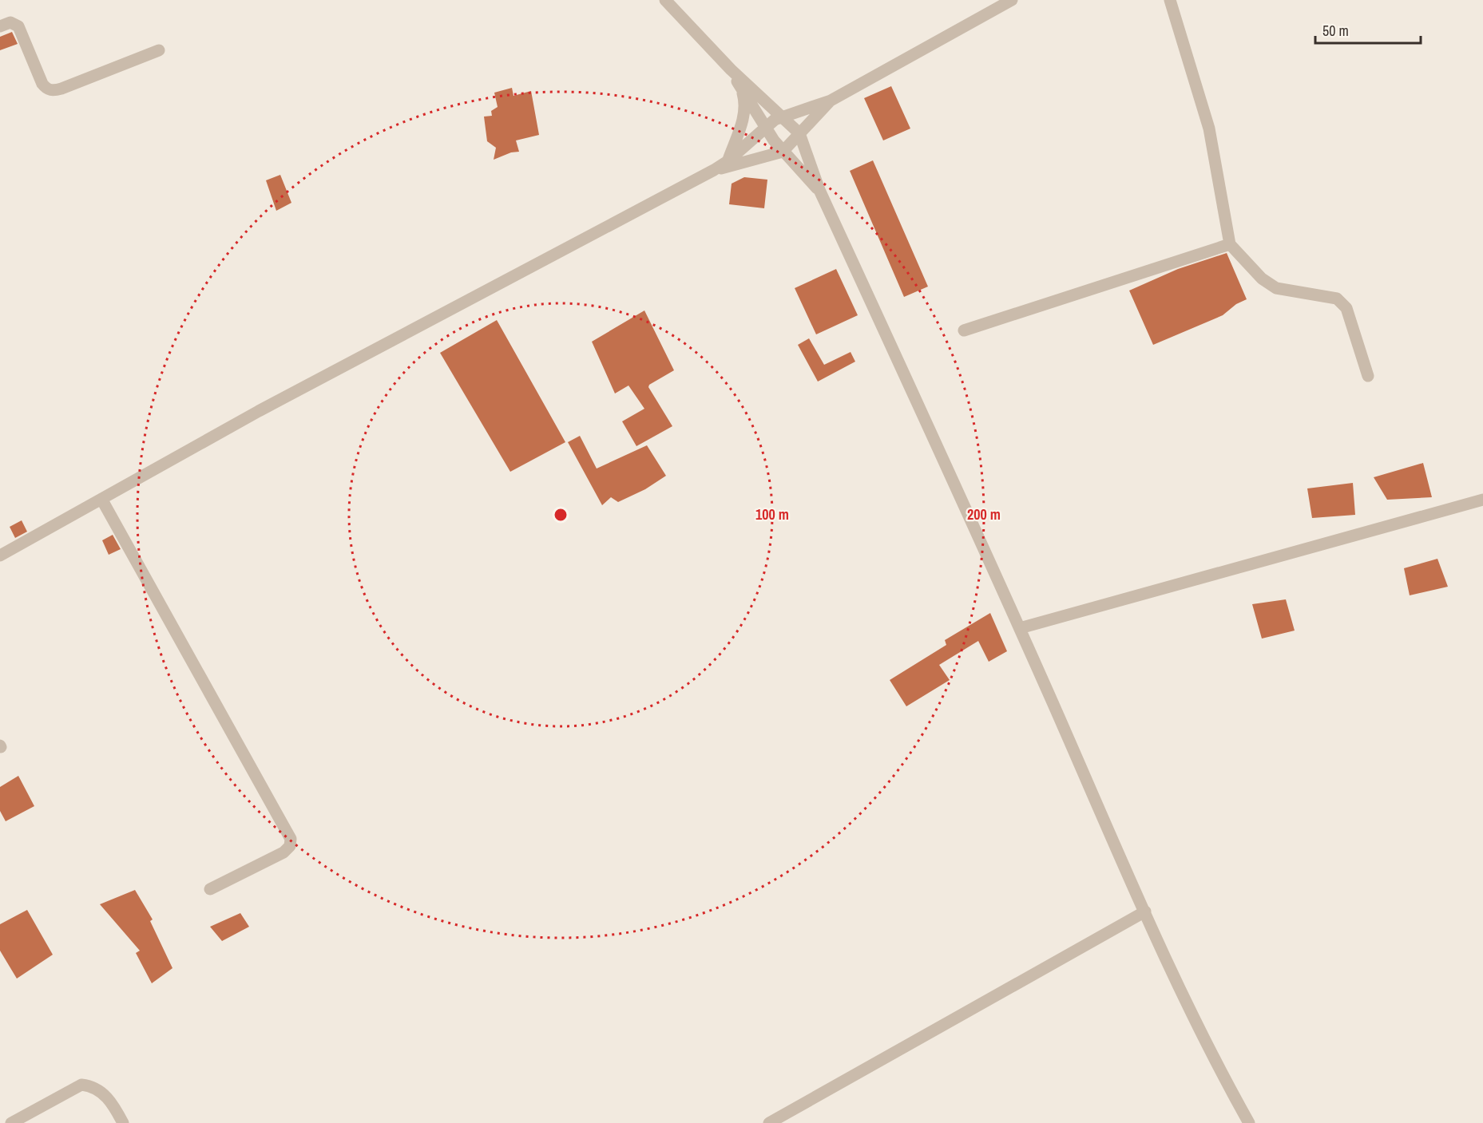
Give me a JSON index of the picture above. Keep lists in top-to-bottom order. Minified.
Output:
{"scale_bar":"50 m","rings":["100 m","200 m"]}
